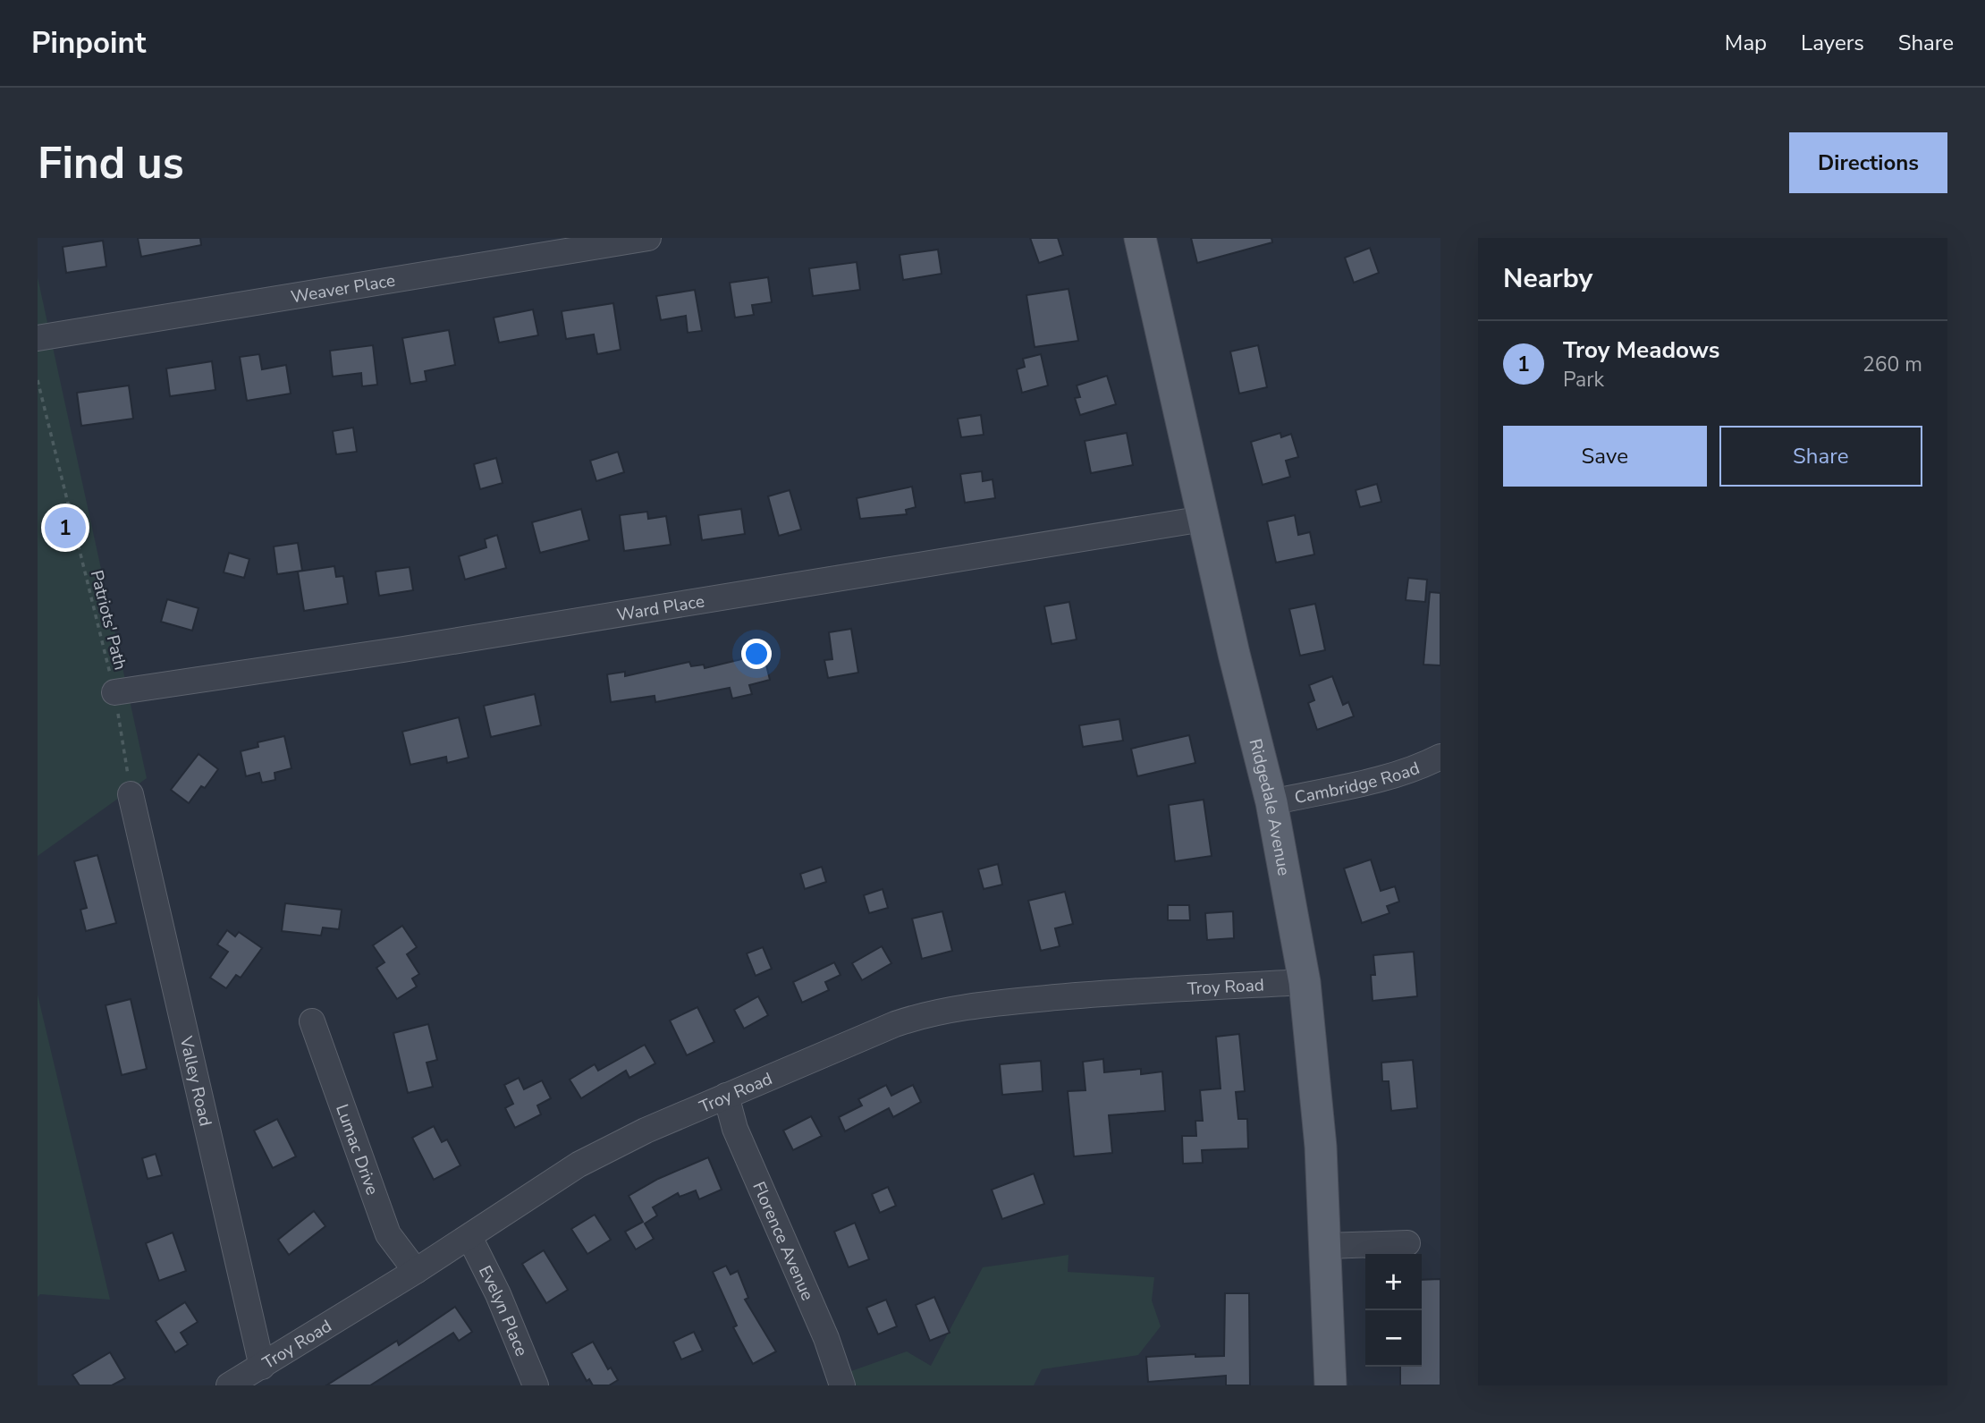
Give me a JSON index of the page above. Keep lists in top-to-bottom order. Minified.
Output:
{"streets":{"main road":["Ridgedale Avenue"],"street":["Weaver Place","Ward Place","Cambridge Road","Troy Road","Valley Road","Lumac Drive","Florence Avenue","Evelyn Place"],"path":["Patriots' Path"]},"crossings":[["Ward Place","Patriots' Path"],["Ward Place","Ridgedale Avenue"],["Patriots' Path","Valley Road"],["Cambridge Road","Ridgedale Avenue"],["Ridgedale Avenue","Troy Road"],["Troy Road","Valley Road"],["Troy Road","Lumac Drive"],["Troy Road","Florence Avenue"],["Troy Road","Evelyn Place"]],"page":{"header":"Pinpoint","nav":["Map","Layers","Share"],"buttons":["Directions",["Save","Share"]],"title":"Find us","heading":"Nearby","list":[{"mark":"1","name":"Troy Meadows","note":"Park","value":"260 m"}],"pins":"1","map_buttons":["+","−"]}}
